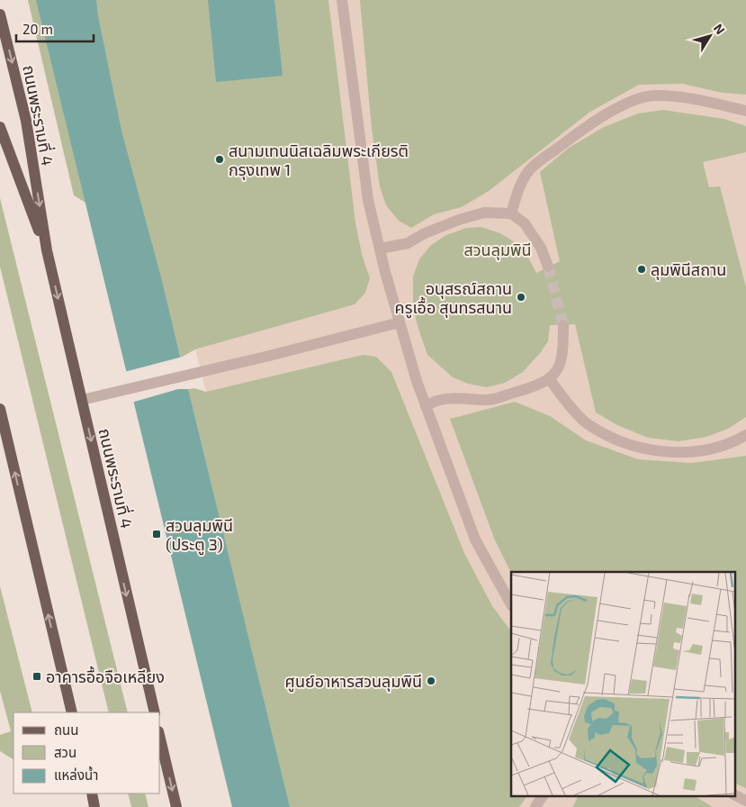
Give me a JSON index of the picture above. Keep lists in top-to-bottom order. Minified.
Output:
{"streets":{"main road":["ถนนพระรามที่ 4"]},"parks":["สวนลุมพินี"],"places":{"other":["สนามเทนนิสเฉลิมพระเกียรติ กรุงเทพ 1","ลุมพินีสถาน","อนุสรณ์สถาน ครูเอื้อ สุนทรสนาน","ศูนย์อาหารสวนลุมพินี"],"transit":["สวนลุมพินี (ประตู 3)","อาคารอื้อจือเหลียง"]},"legend":["ถนน","สวน","แหล่งน้ำ"],"scale_bar":"20 m","north":"top right"}
